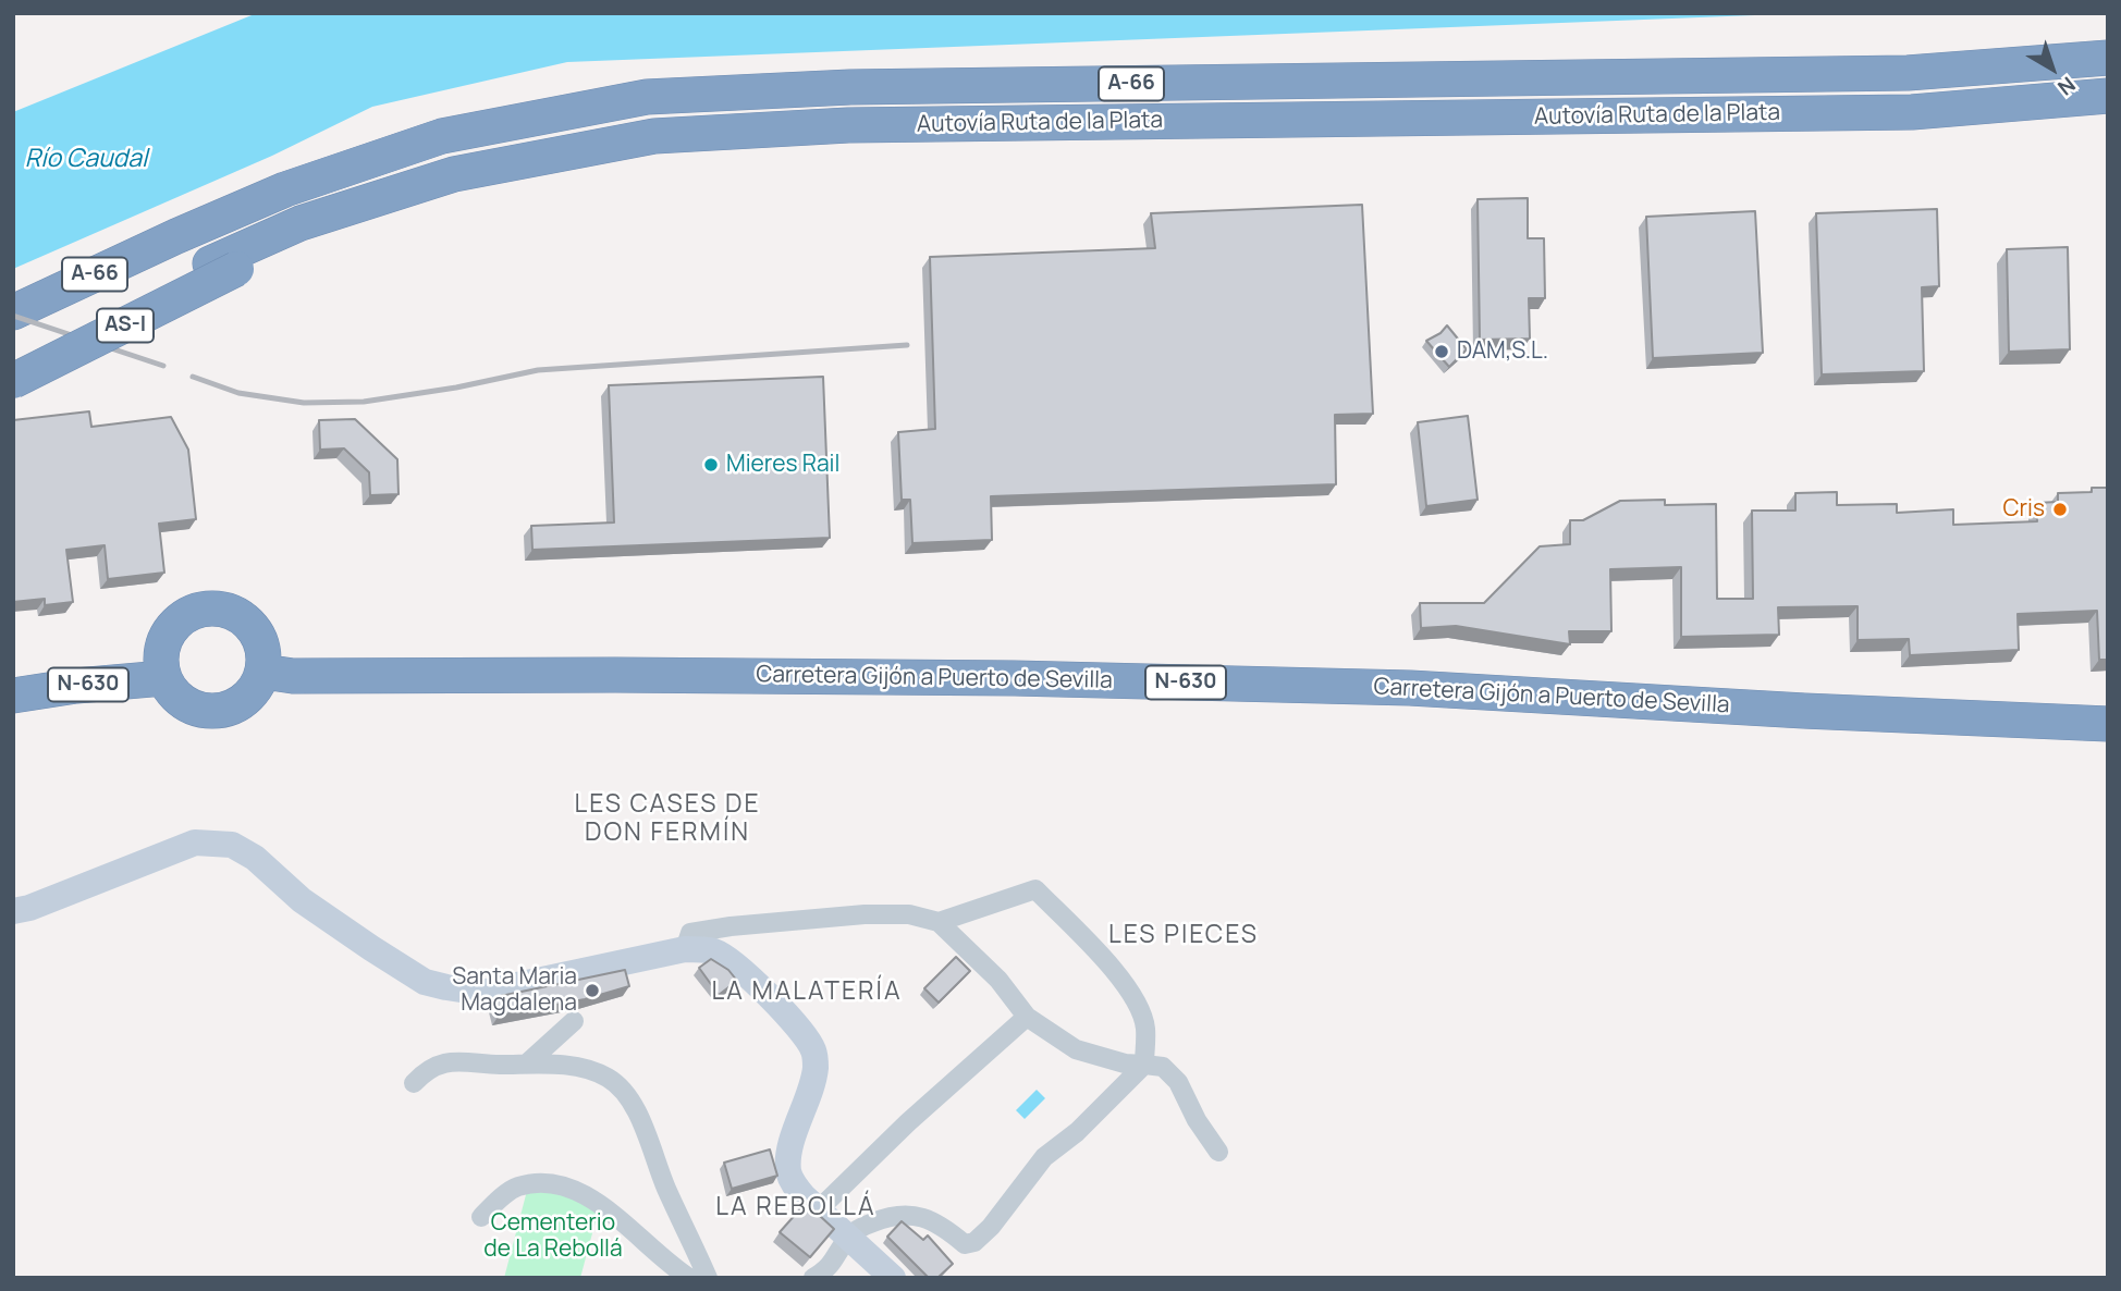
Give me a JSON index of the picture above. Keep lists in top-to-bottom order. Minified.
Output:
{"streets":{"highway":["A-66","Autovía Ruta de la Plata","AS-I","Carretera Gijón a Puerto de Sevilla","N-630"]},"crossings":[["Autovía Ruta de la Plata","AS-I"],["Carretera Gijón a Puerto de Sevilla","N-630"]],"districts":["LES CASES DE DON FERMÍN","LES PIECES","LA MALATERÍA","LA REBOLLÁ"],"water":["Río Caudal"],"parks":["Cementerio de La Rebollá"],"places":["DAM,S.L.","Mieres Rail","Cris","Santa Maria Magdalena"],"north":"bottom right"}
